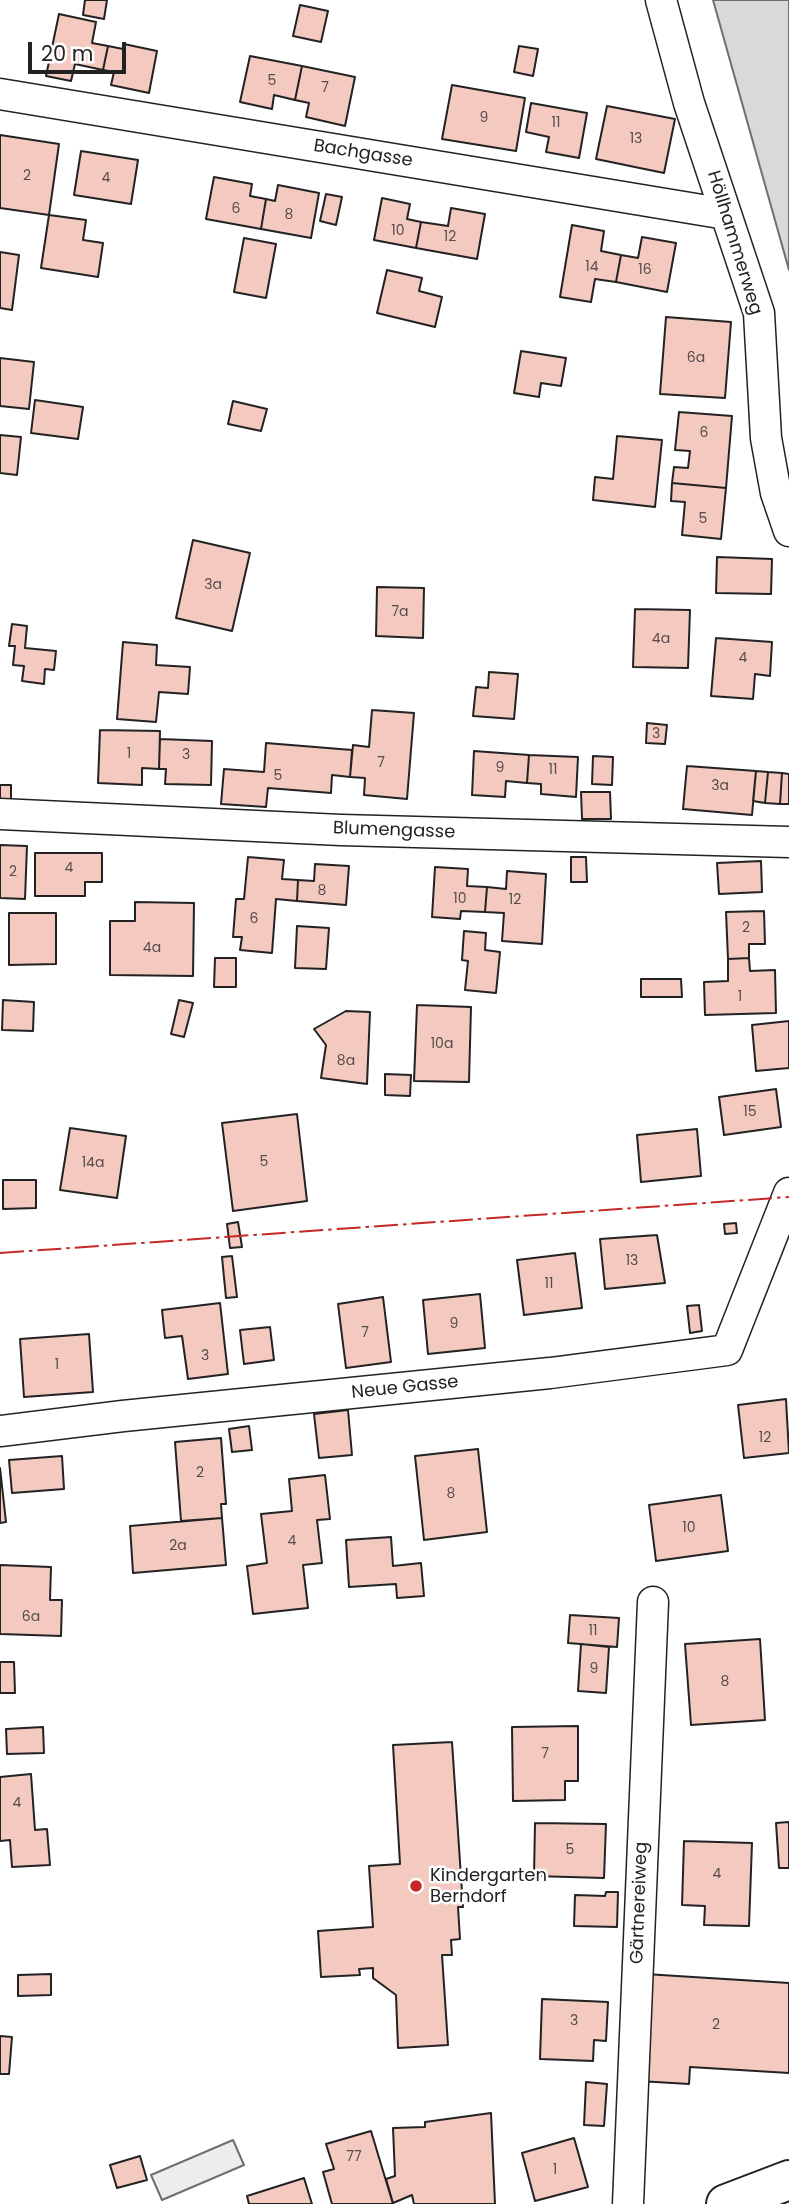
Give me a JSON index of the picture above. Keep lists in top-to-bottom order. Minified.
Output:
{"streets":{"street":["Bachgasse","Höllhammerweg","Blumengasse","Neue Gasse","Gärtnereiweg"]},"crossings":[["Bachgasse","Höllhammerweg"]],"places":["Kindergarten Berndorf"],"house_numbers":["5","7","9","11","13","2","4","6","8","10","12","14","16","6a","6","5","3a","7a","4a","4","3","1","3","7","9","11","5","3a","4","2","8","10","12","6","2","4a","1","10a","8a","15","5","14a","13","11","9","7","3","1","12","2","8","10","4","2a","6a","11","9","8","7","4","5","4","3","2","77","1"],"scale_bar":"20 m"}
